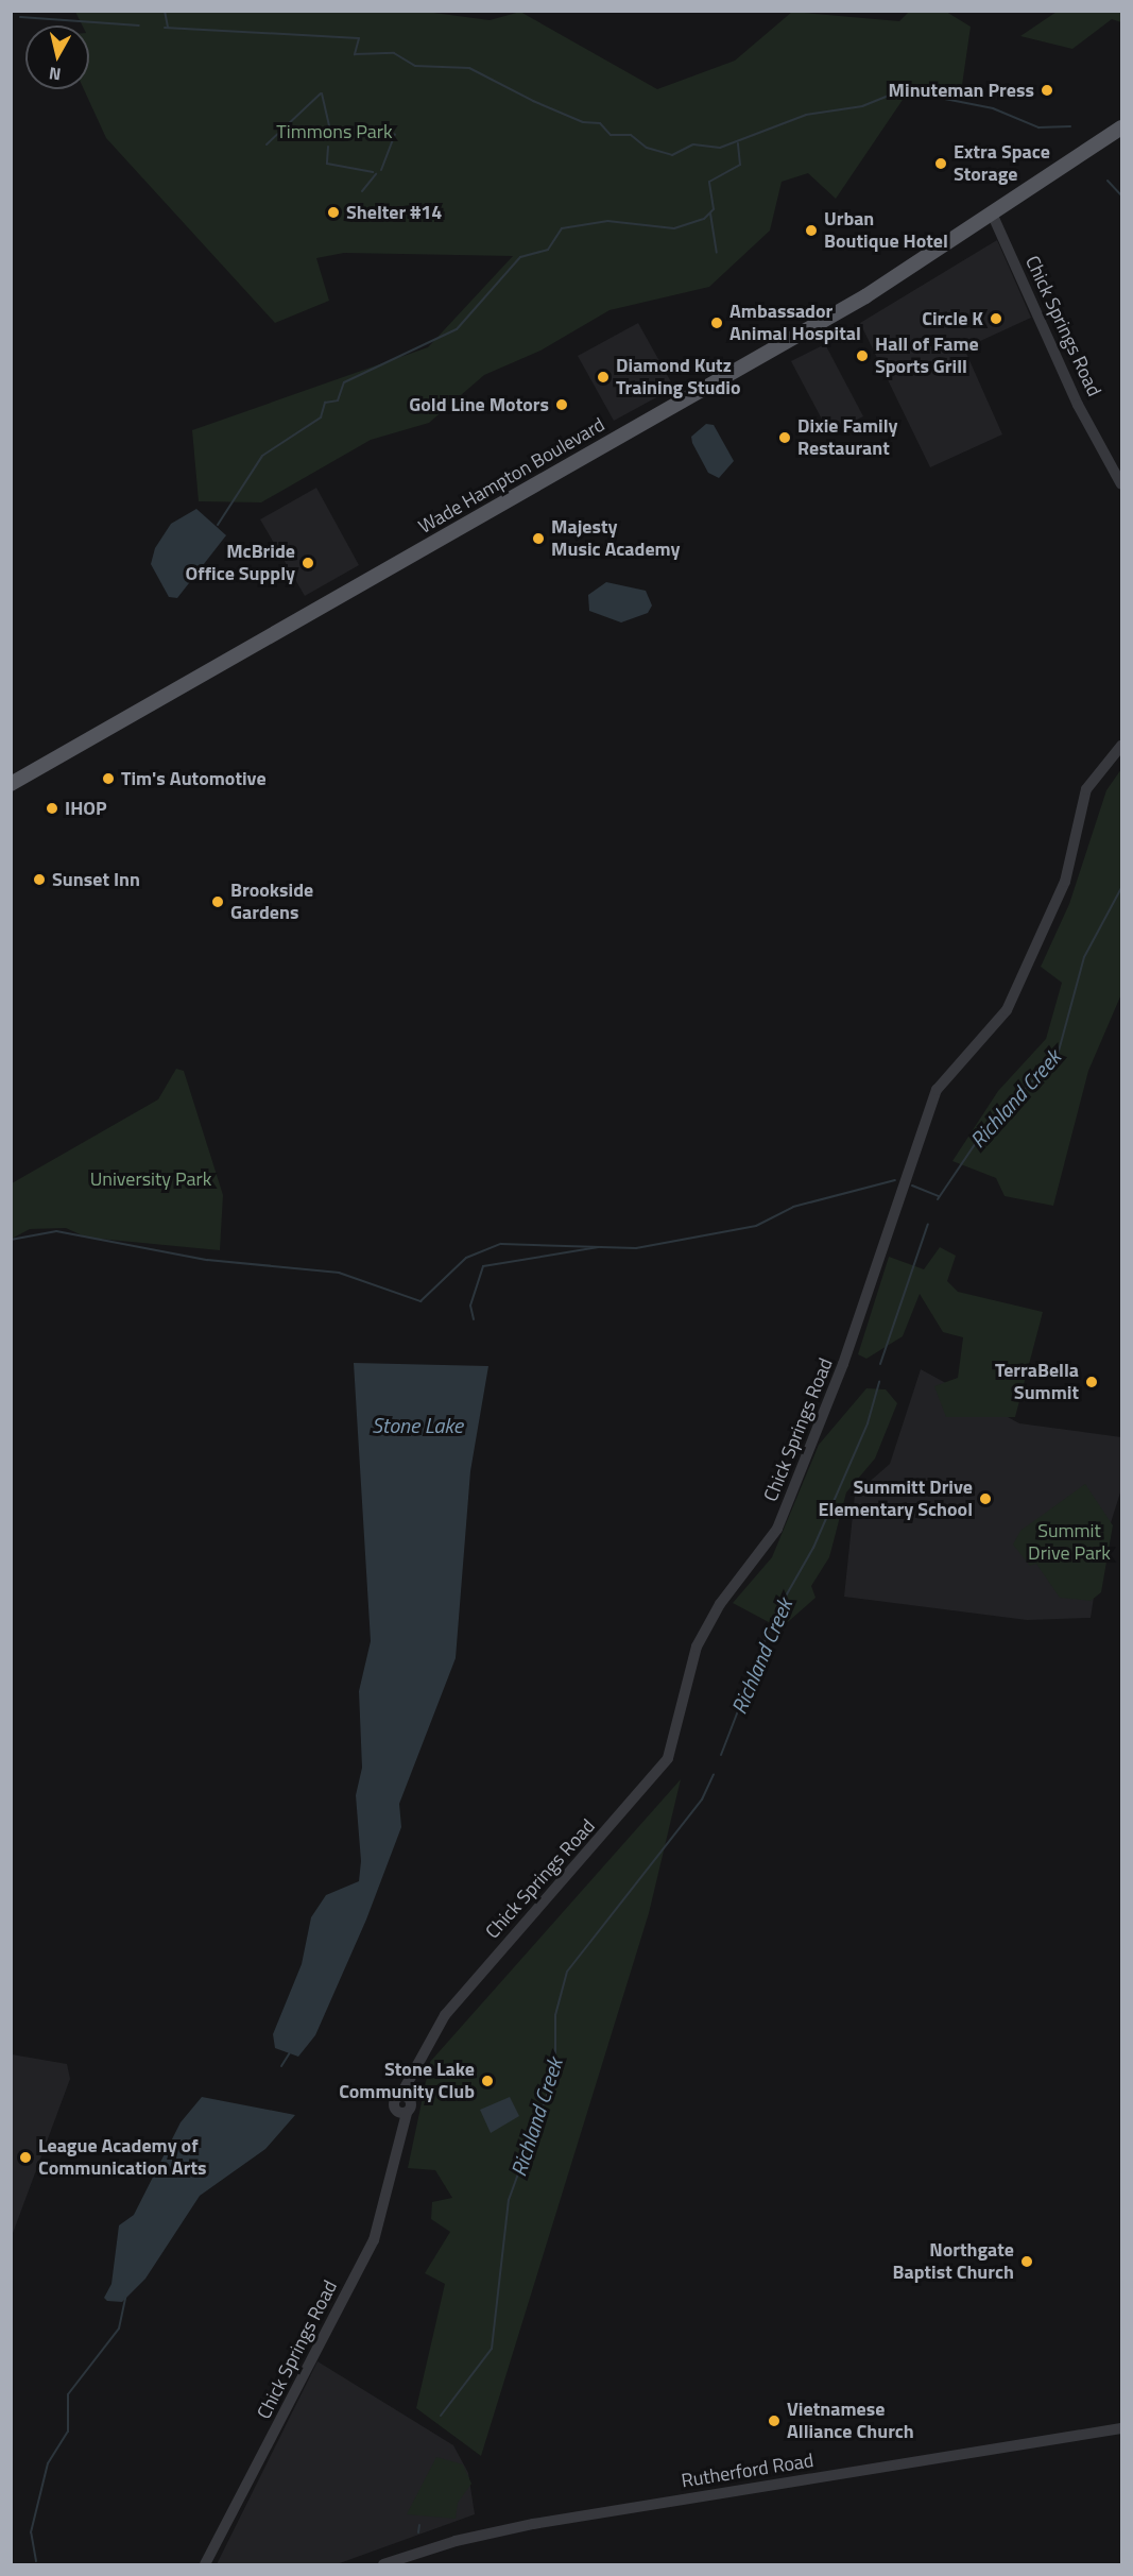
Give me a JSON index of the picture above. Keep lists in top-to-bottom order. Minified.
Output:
{"streets":{"main road":["Wade Hampton Boulevard"],"street":["Chick Springs Road","Rutherford Road"]},"crossings":[["Chick Springs Road","Wade Hampton Boulevard"]],"water":["Richland Creek","Stone Lake"],"parks":["Timmons Park","University Park","Summit Drive Park"],"places":["Minuteman Press","Extra Space Storage","Shelter #14","Urban Boutique Hotel","Circle K","Ambassador Animal Hospital","Hall of Fame Sports Grill","Diamond Kutz Training Studio","Gold Line Motors","Dixie Family Restaurant","Majesty Music Academy","McBride Office Supply","Tim's Automotive","IHOP","Sunset Inn","Brookside Gardens","TerraBella Summit","Summitt Drive Elementary School","Stone Lake Community Club","League Academy of Communication Arts","Northgate Baptist Church","Vietnamese Alliance Church"],"north":"bottom"}
